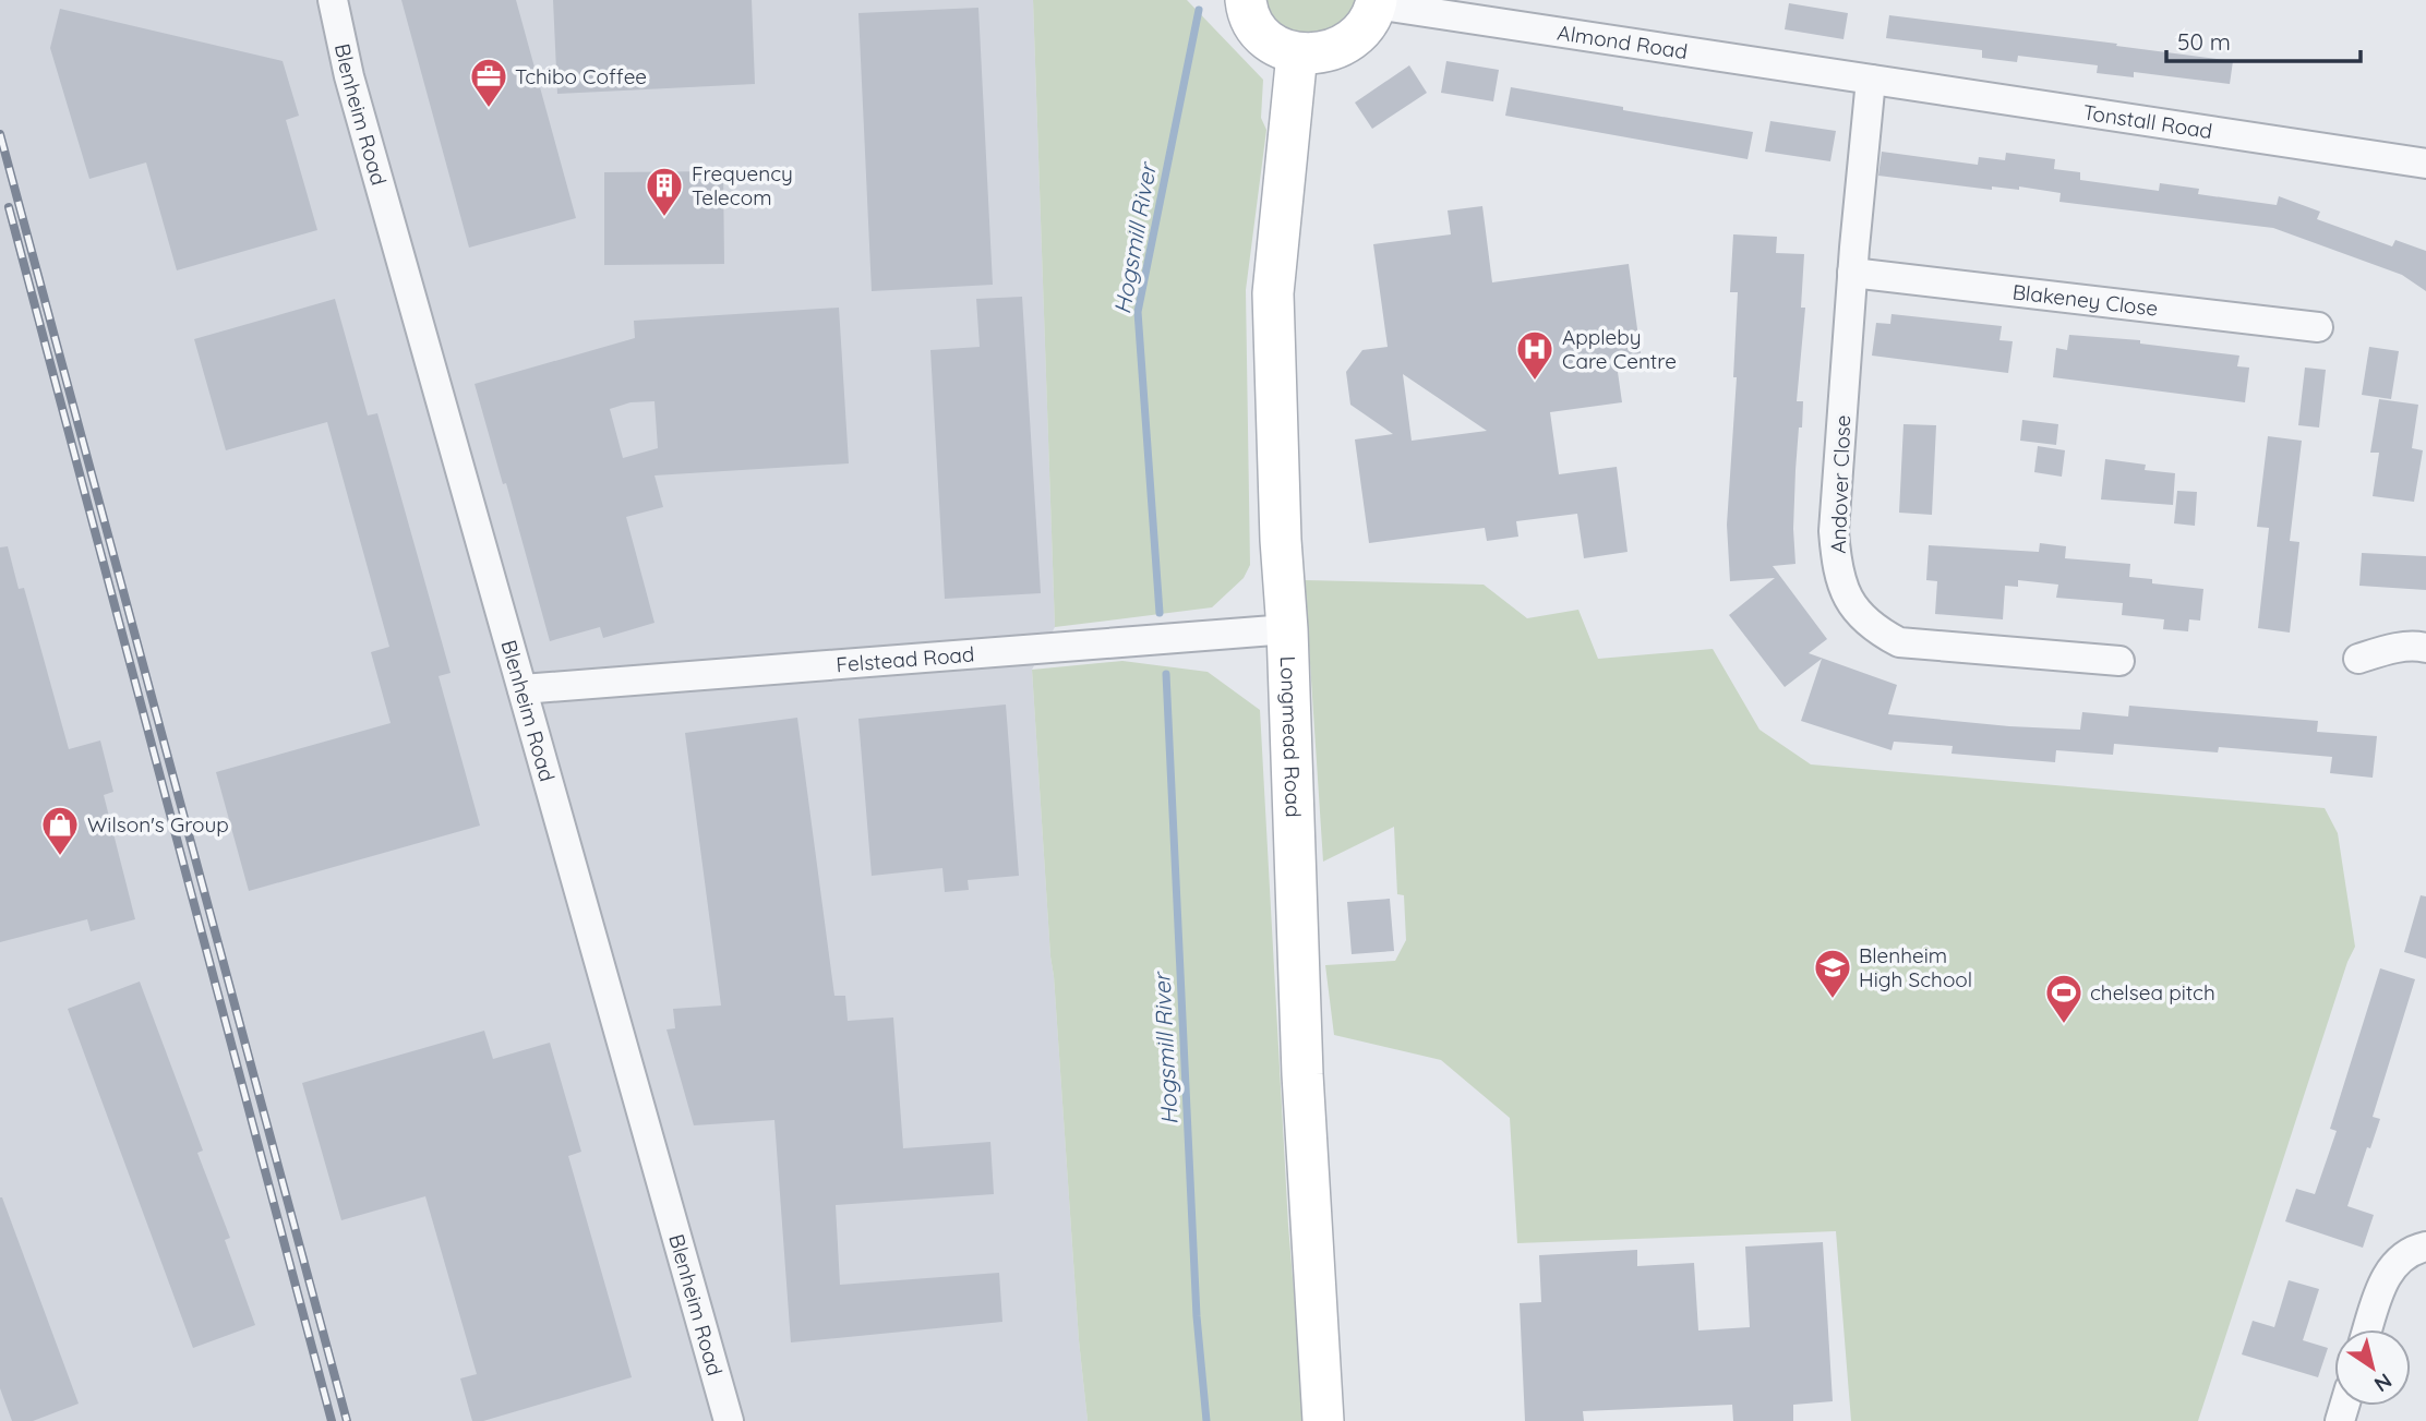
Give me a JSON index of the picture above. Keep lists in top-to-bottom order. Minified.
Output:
{"streets":{"street":["Almond Road","Blenheim Road","Tonstall Road","Blakeney Close","Andover Close","Felstead Road","Longmead Road"]},"crossings":[["Almond Road","Tonstall Road"],["Almond Road","Andover Close"],["Blenheim Road","Felstead Road"],["Tonstall Road","Andover Close"],["Blakeney Close","Andover Close"],["Felstead Road","Longmead Road"]],"water":["Hogsmill River"],"places":{"office":["Tchibo Coffee"],"building":["Frequency Telecom"],"hospital":["Appleby Care Centre"],"shop":["Wilson's Group"],"school or university":["Blenheim High School"],"sports":["chelsea pitch"]},"scale_bar":"50 m","north":"bottom right"}
